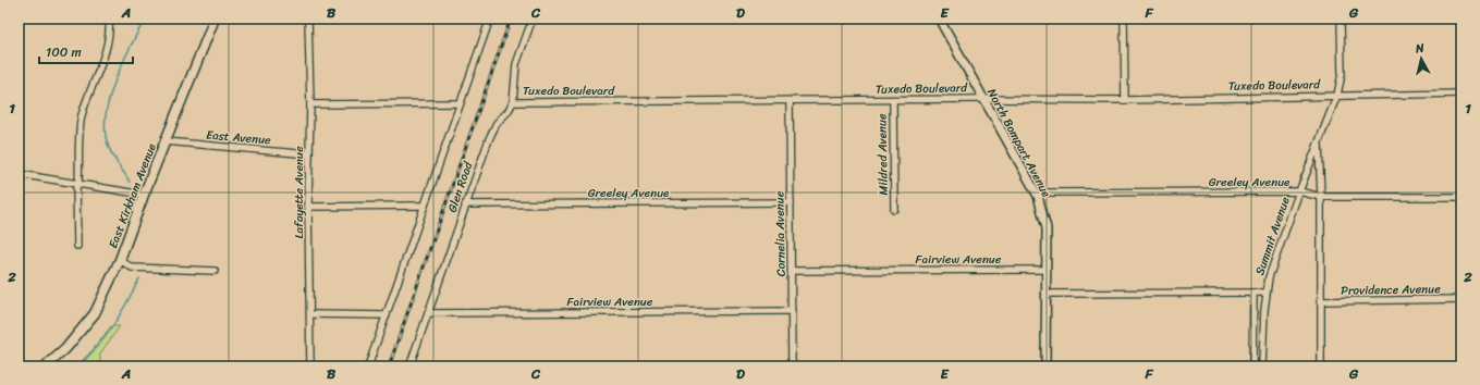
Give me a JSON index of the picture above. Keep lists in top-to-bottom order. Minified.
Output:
{"streets":{"main road":["East Kirkham Avenue"],"street":["Tuxedo Boulevard","East Avenue","North Bompart Avenue","Mildred Avenue","Greeley Avenue","Glen Road","Lafayette Avenue","Cornelia Avenue","Summit Avenue","Fairview Avenue","Providence Avenue"]},"crossings":[["Tuxedo Boulevard","North Bompart Avenue"],["Tuxedo Boulevard","Mildred Avenue"],["Tuxedo Boulevard","Glen Road"],["Tuxedo Boulevard","Cornelia Avenue"],["Tuxedo Boulevard","Summit Avenue"],["East Avenue","Lafayette Avenue"],["East Avenue","East Kirkham Avenue"],["North Bompart Avenue","Greeley Avenue"],["North Bompart Avenue","Fairview Avenue"],["Greeley Avenue","Glen Road"],["Greeley Avenue","Cornelia Avenue"],["Greeley Avenue","Summit Avenue"],["Glen Road","Fairview Avenue"],["Cornelia Avenue","Fairview Avenue"],["Summit Avenue","Providence Avenue"]],"scale_bar":"100 m","north":"top","grid":{"columns":["A","B","C","D","E","F","G"],"rows":["1","2"]}}
